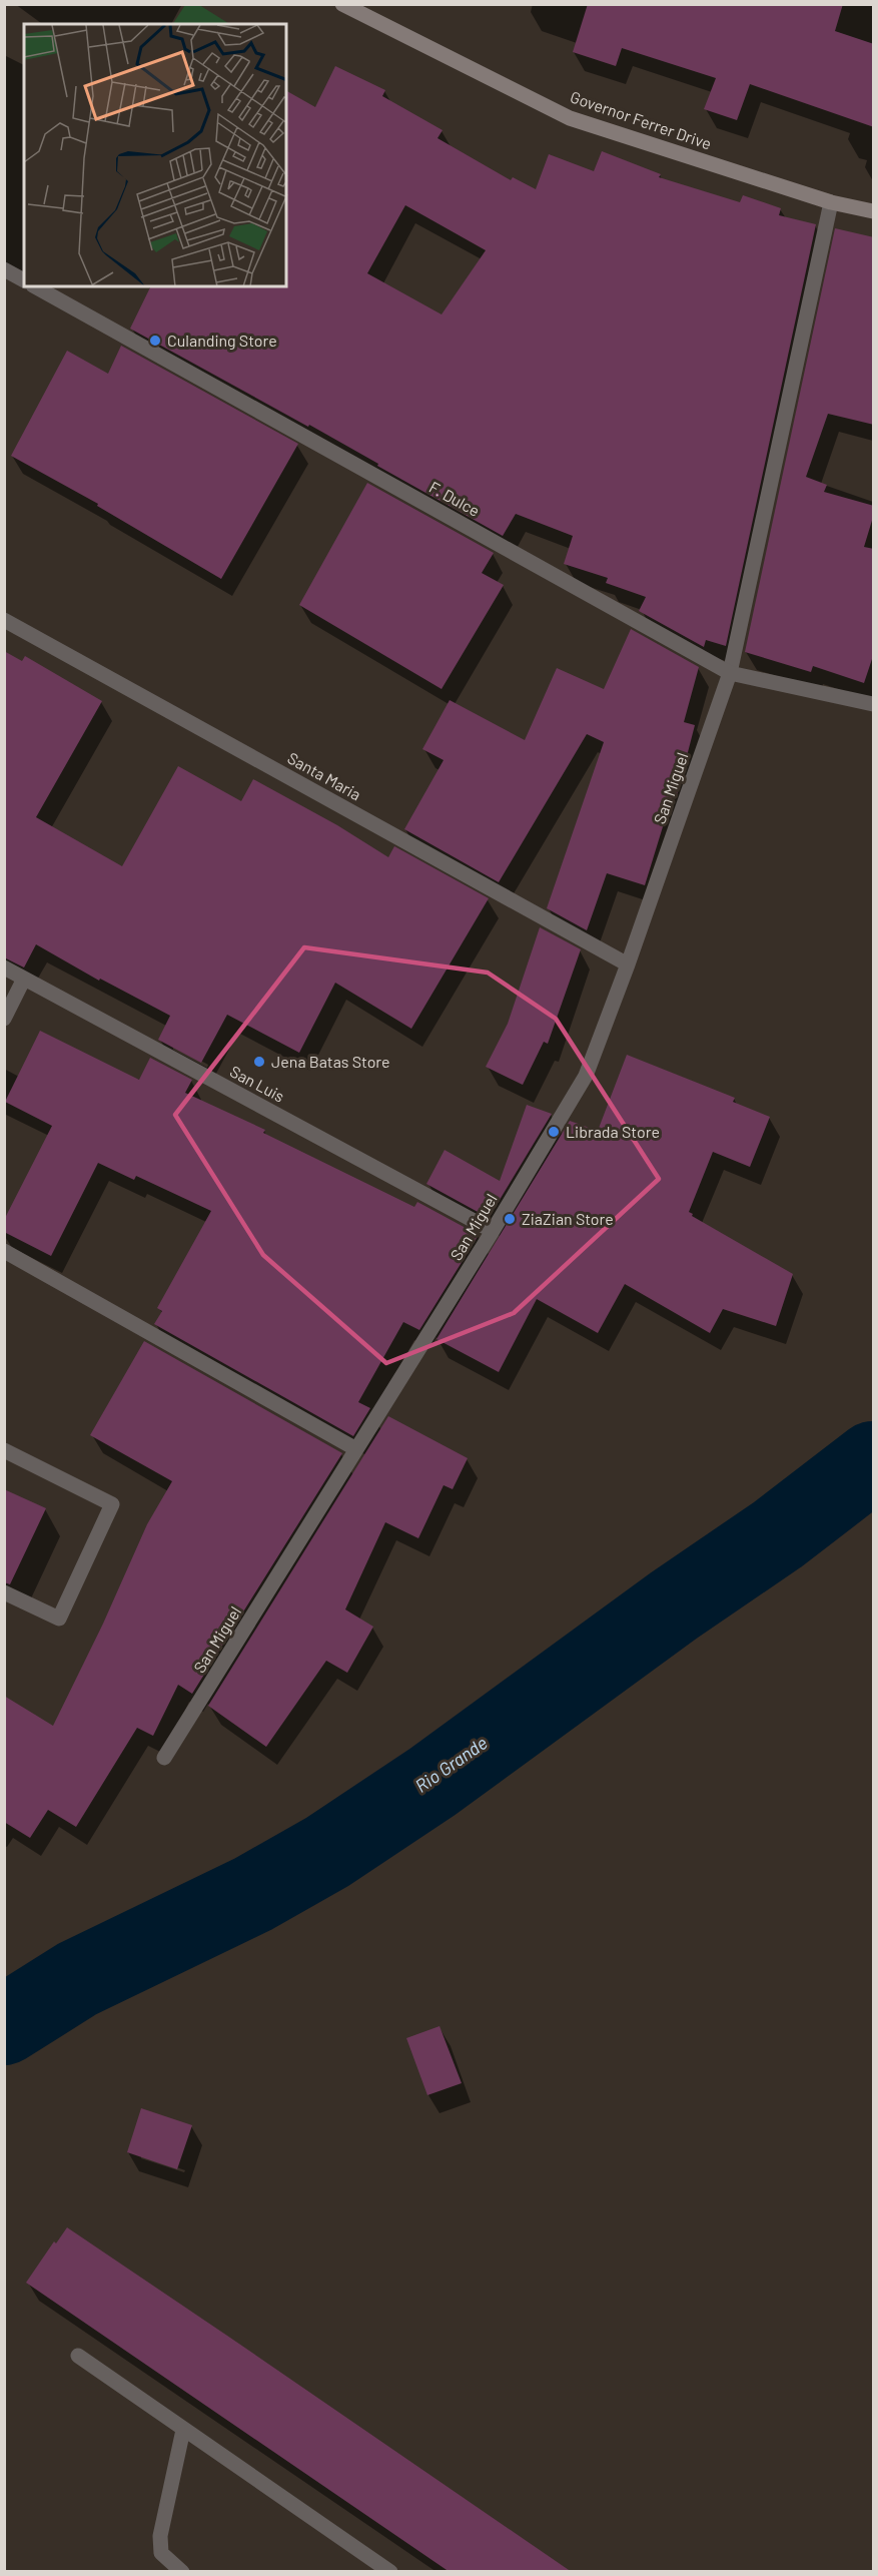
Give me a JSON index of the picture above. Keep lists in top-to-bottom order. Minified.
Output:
{"streets":{"main road":["Governor Ferrer Drive"],"street":["F. Dulce","Santa Maria","San Miguel","San Luis"]},"crossings":[["Governor Ferrer Drive","San Miguel"],["F. Dulce","San Miguel"],["Santa Maria","San Miguel"],["San Miguel","San Luis"]],"water":["Rio Grande"],"places":["Culanding Store","Jena Batas Store","Librada Store","ZiaZian Store"]}
